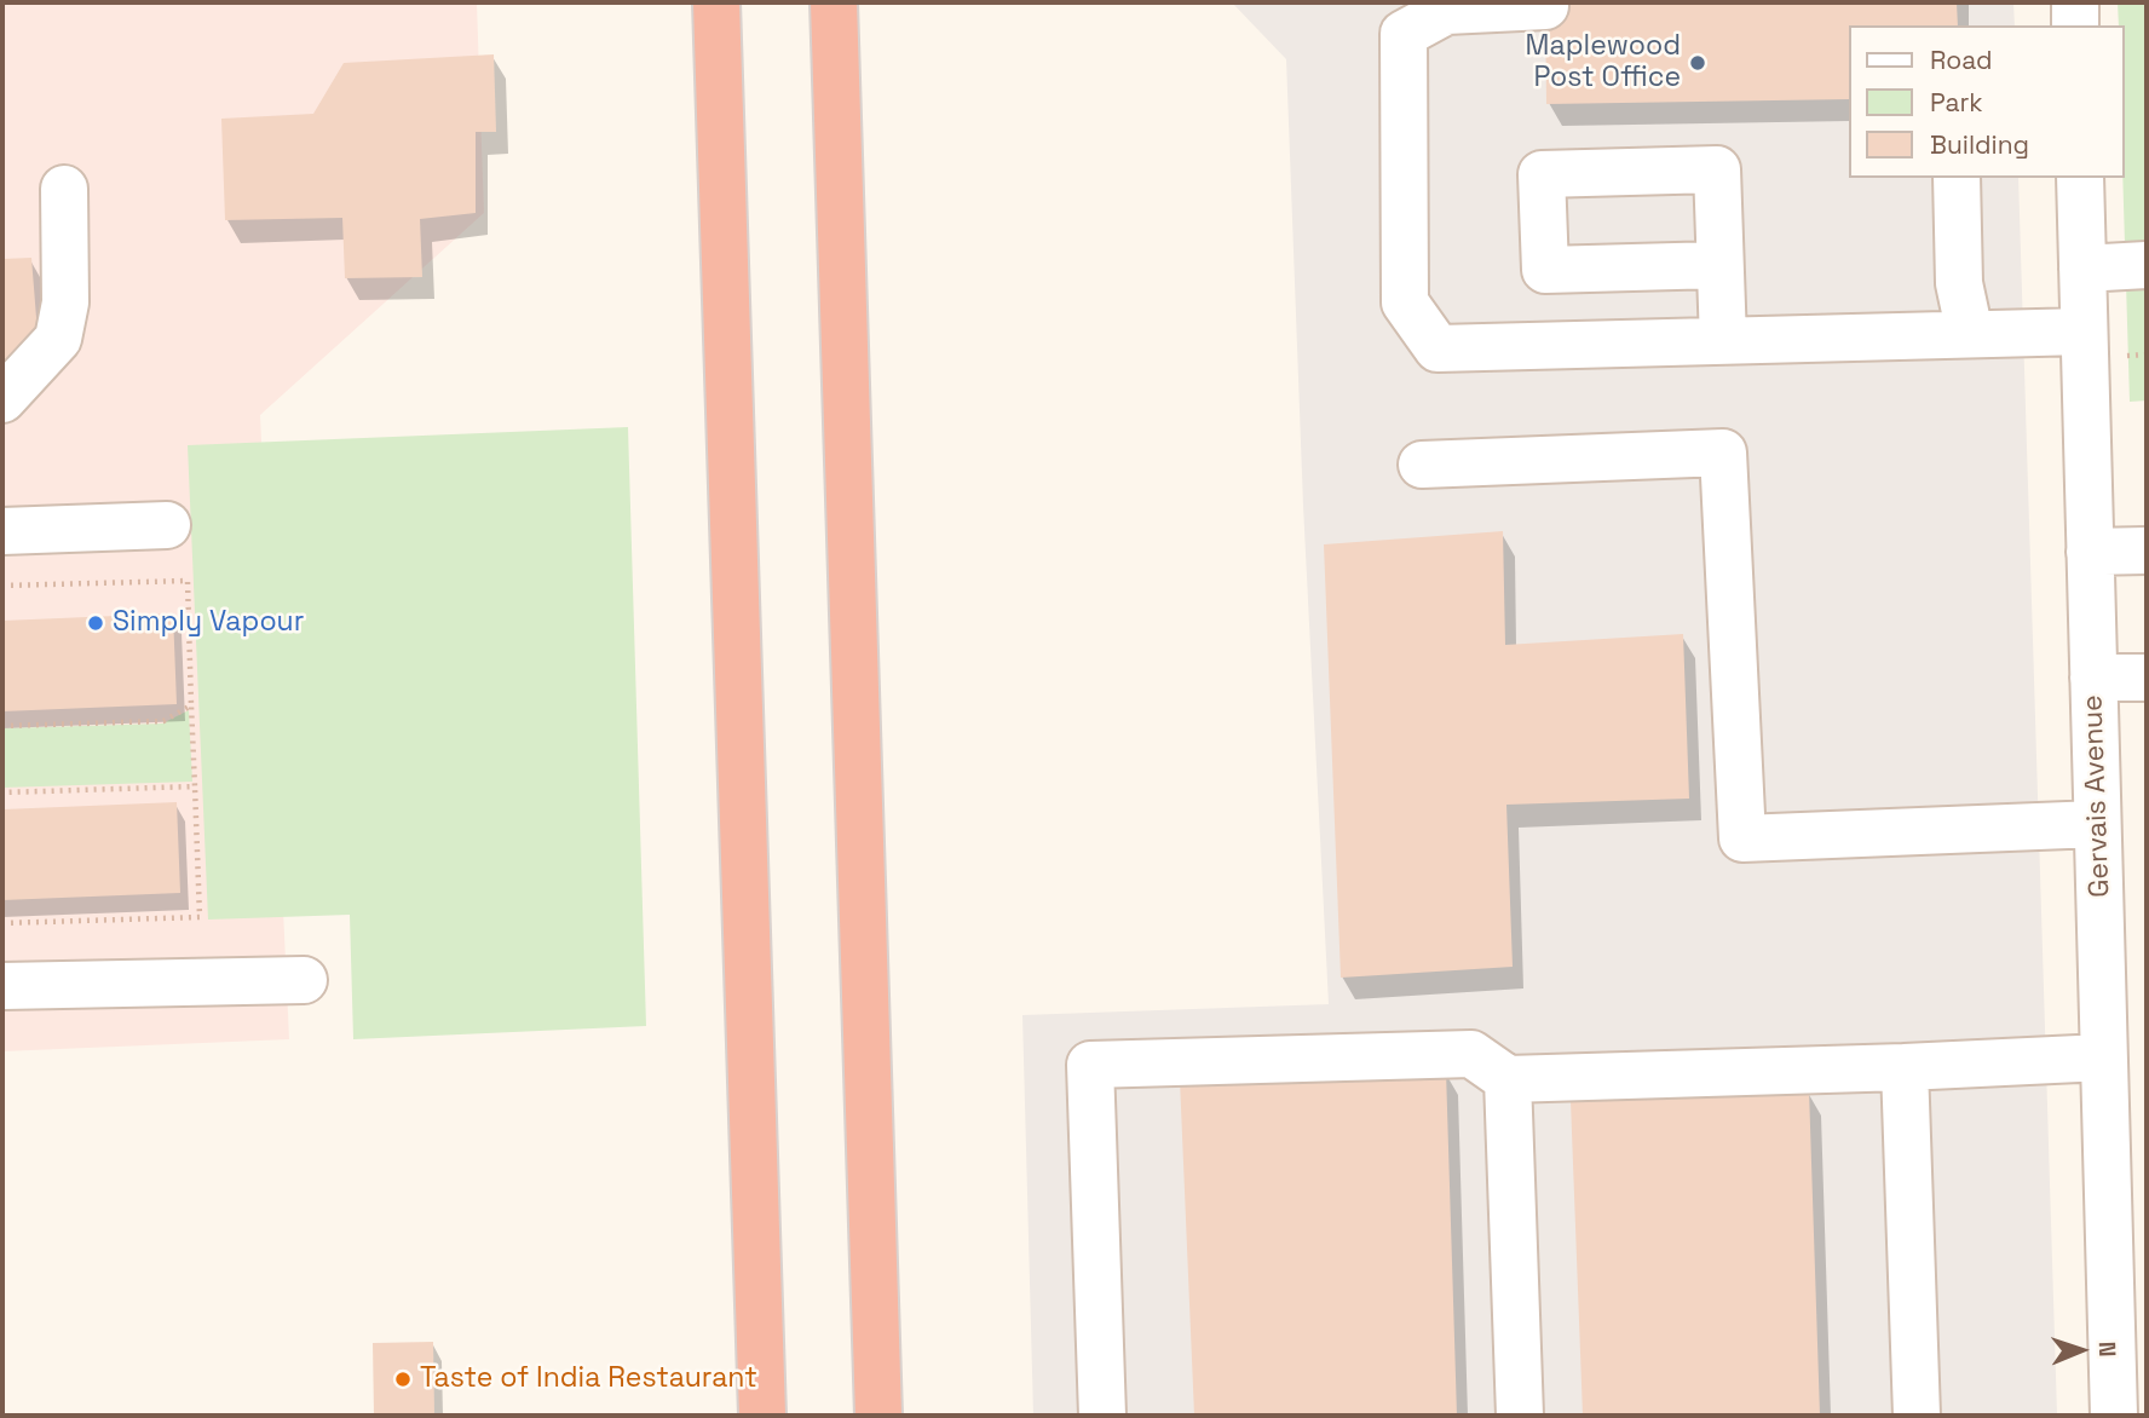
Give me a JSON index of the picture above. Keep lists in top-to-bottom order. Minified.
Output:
{"streets":{"street":["Gervais Avenue"]},"places":["Maplewood Post Office","Simply Vapour","Taste of India Restaurant"],"legend":["Road","Park","Building"],"north":"right"}
